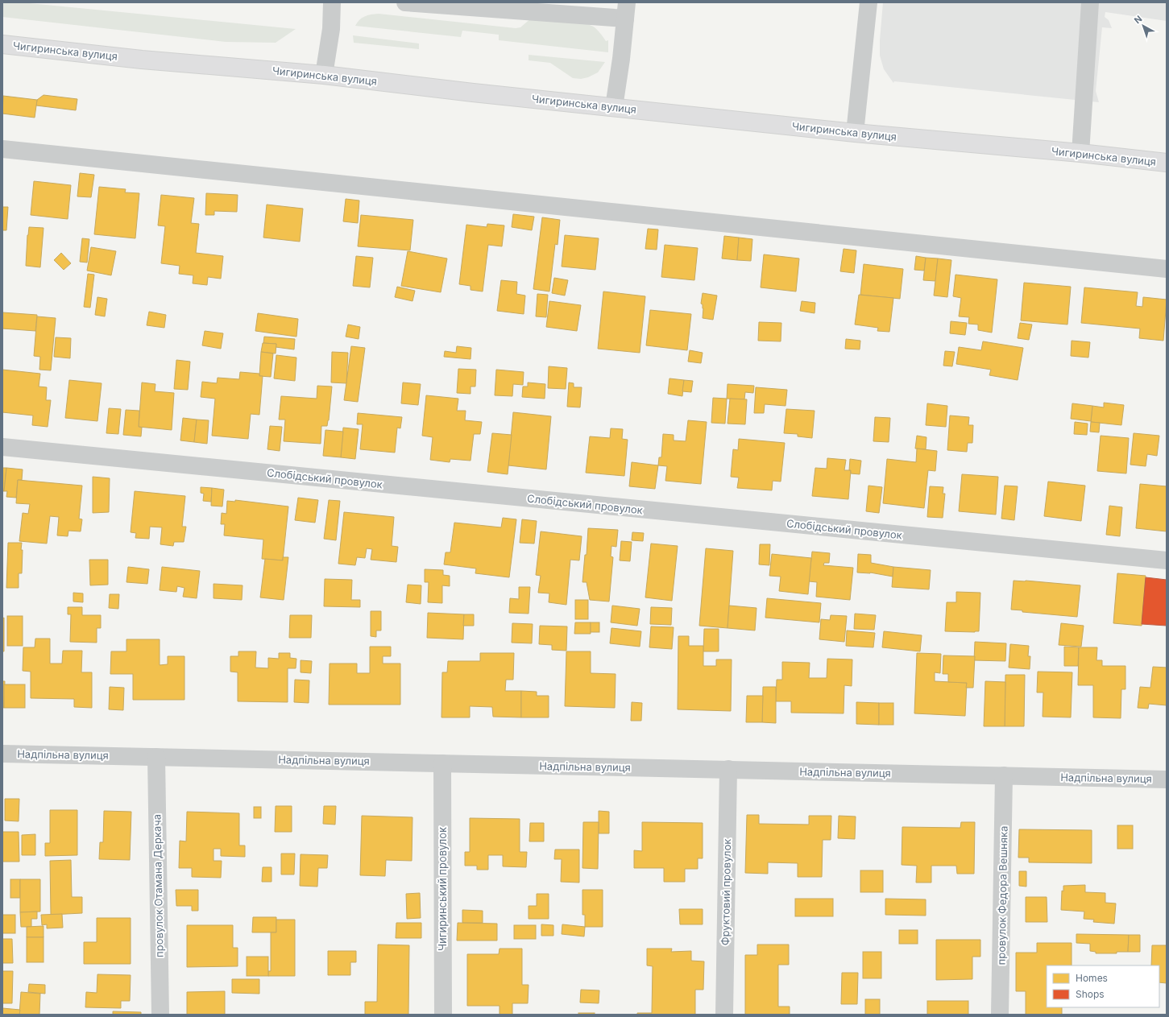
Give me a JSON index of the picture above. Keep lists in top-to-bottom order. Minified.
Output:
{"streets":{"main road":["Чигиринська вулиця"],"street":["Слобідський провулок","Надпільна вулиця","провулок Отамана Деркача","Чигиринський провулок","Фруктовий провулок","провулок Федора Вешняка"]},"crossings":[["Надпільна вулиця","провулок Отамана Деркача"],["Надпільна вулиця","Чигиринський провулок"],["Надпільна вулиця","Фруктовий провулок"],["Надпільна вулиця","провулок Федора Вешняка"]],"legend":["Homes","Shops"],"north":"top left"}
